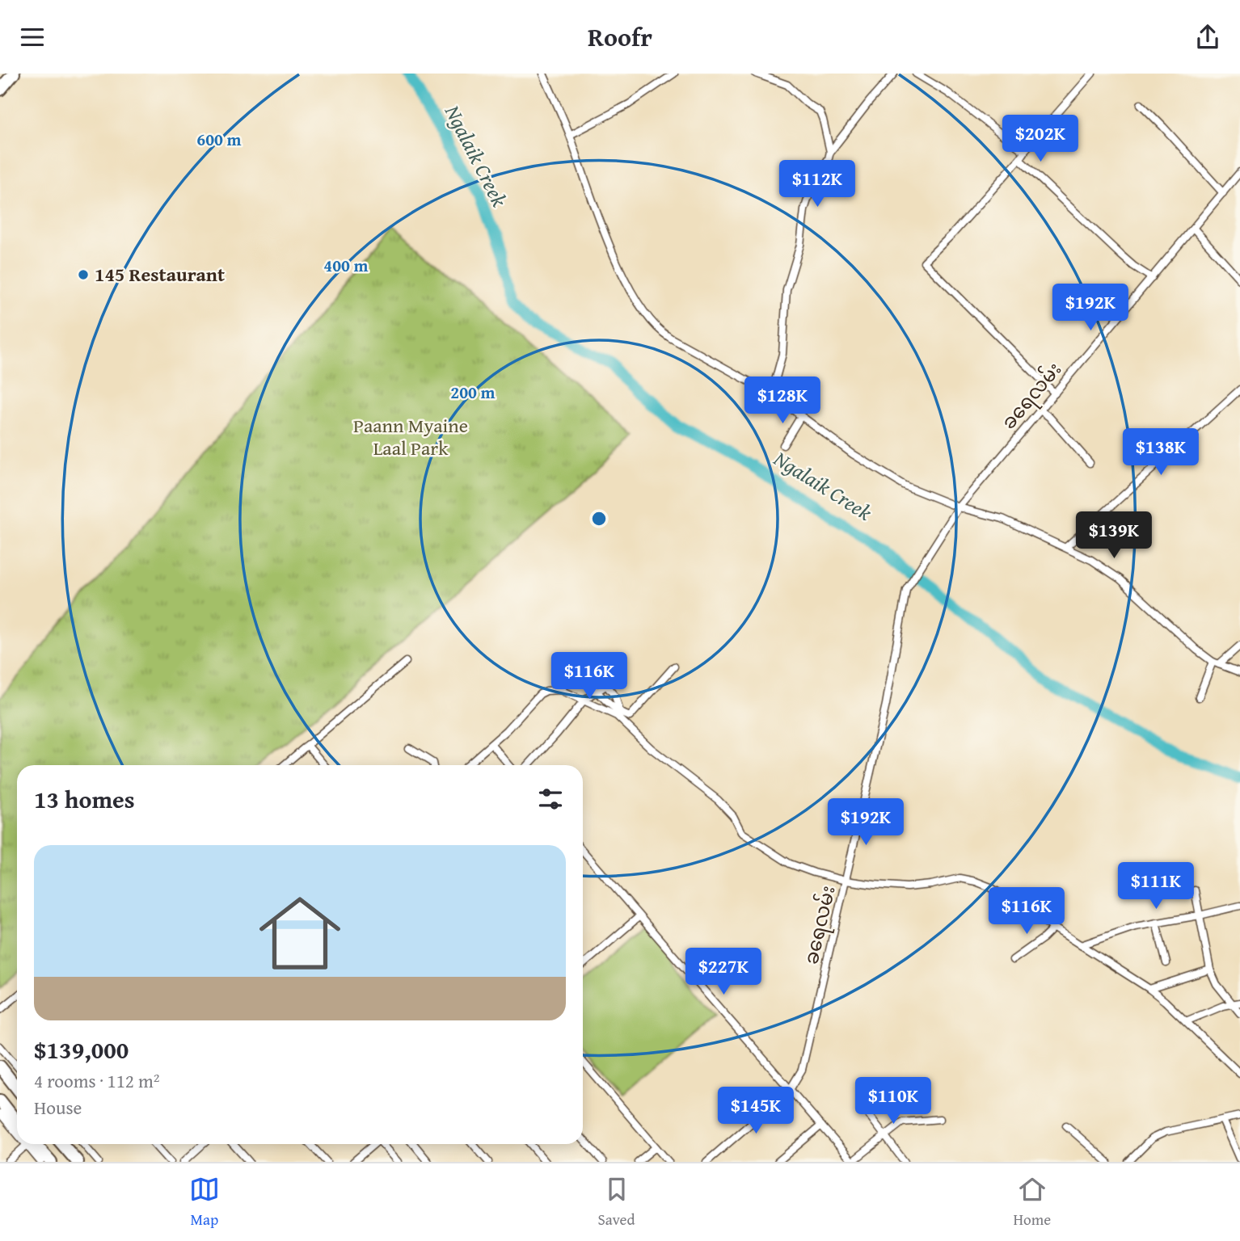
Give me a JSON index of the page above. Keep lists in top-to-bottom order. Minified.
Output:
{"streets":{"street":["ခရေလမ်း"]},"water":["Ngalaik Creek"],"parks":["Paann Myaine Laal Park"],"places":["145 Restaurant"],"page":{"header":"Roofr","price":["$202K","$112K","$192K","$128K","$138K","$139K","$116K","$192K","$111K","$116K","$227K","$110K","$145K"],"heading":"13 homes","list":[{"name":"$139,000","note":"4 rooms · 112 m² · House"}],"tabs":["Map","Saved","Home"]},"rings":["600 m","400 m","200 m"]}
